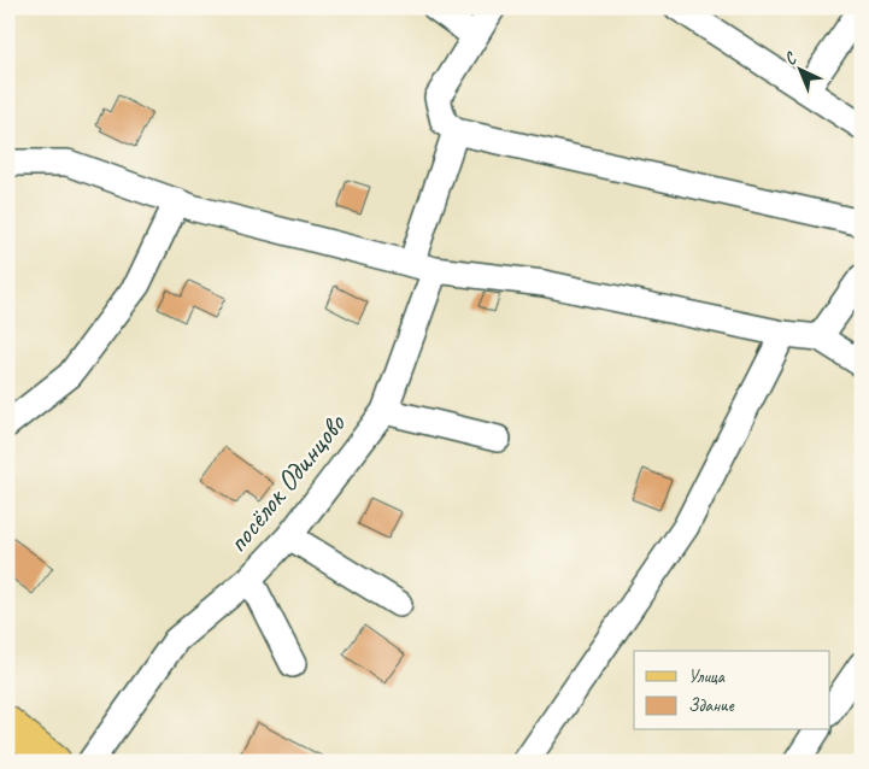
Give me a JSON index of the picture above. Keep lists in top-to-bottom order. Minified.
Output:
{"streets":{"lane":["посёлок Одинцово"]},"legend":["Улица","Здание"],"north":"top left"}
